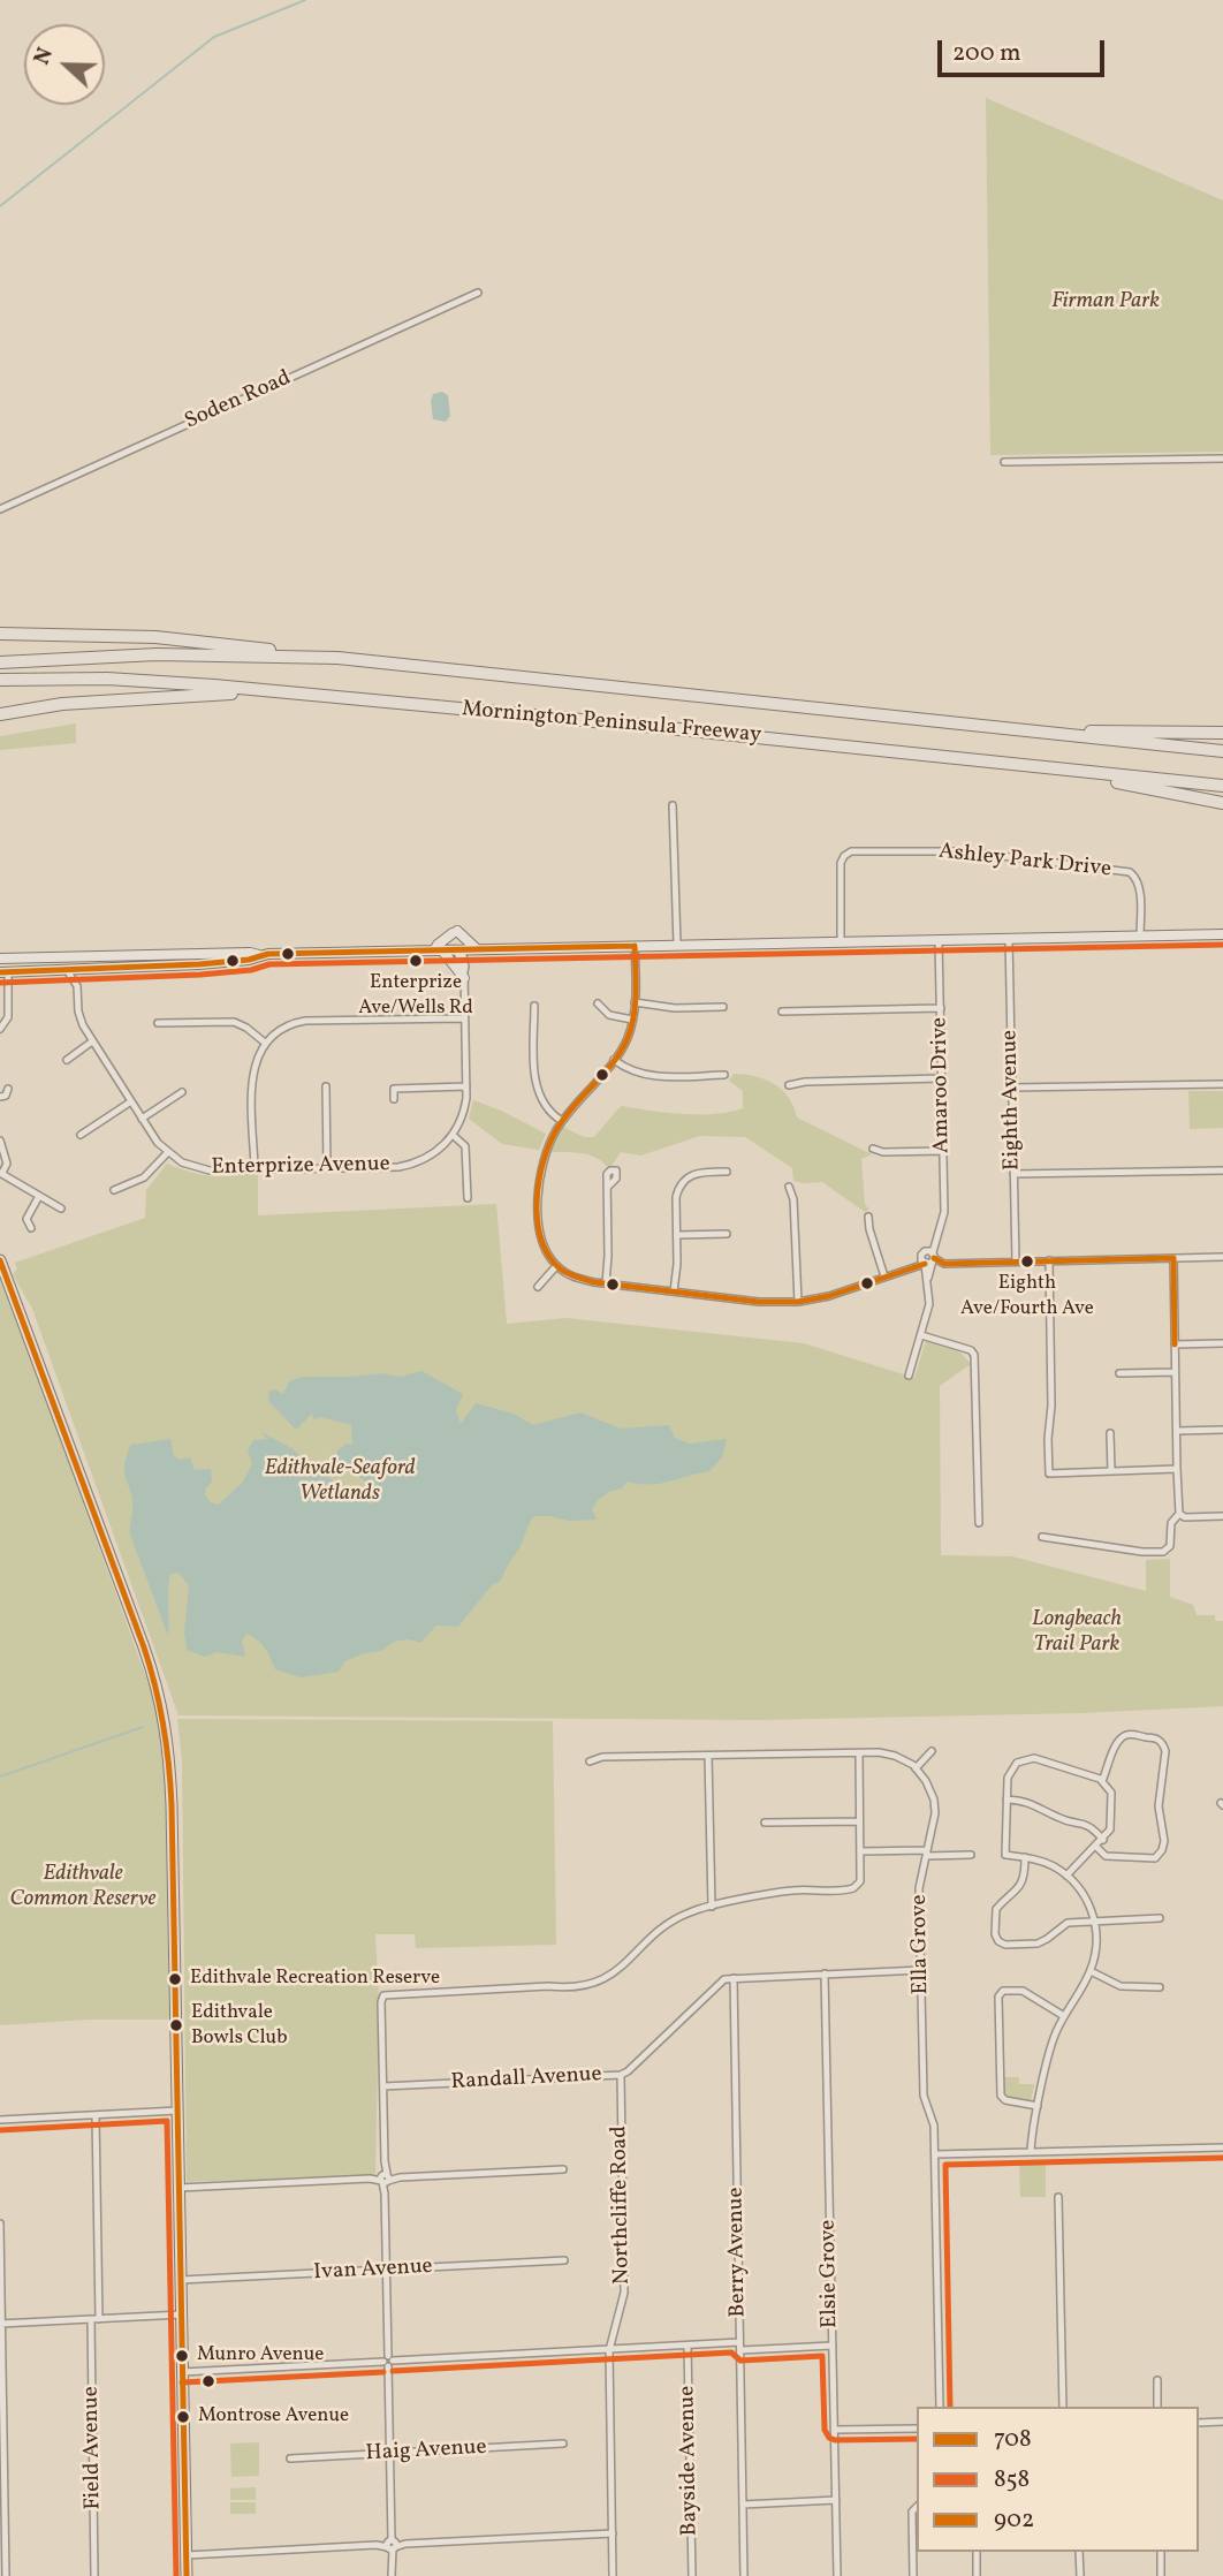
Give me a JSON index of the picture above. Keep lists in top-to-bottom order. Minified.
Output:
{"streets":{"highway":["Mornington Peninsula Freeway"],"street":["Soden Road","Ashley Park Drive","Amaroo Drive","Eighth Avenue","Enterprize Avenue","Ella Grove","Randall Avenue","Northcliffe Road","Berry Avenue","Ivan Avenue","Elsie Grove","Field Avenue","Haig Avenue","Bayside Avenue"]},"crossings":[["Randall Avenue","Northcliffe Road"],["Randall Avenue","Berry Avenue"]],"parks":["Firman Park","Edithvale-Seaford Wetlands","Longbeach Trail Park","Edithvale Common Reserve"],"places":["Enterprize Ave/Wells Rd","Eighth Ave/Fourth Ave","Edithvale Recreation Reserve","Edithvale Bowls Club","Munro Avenue","Montrose Avenue"],"lines":["transit line 858","transit line 708","transit line 902"],"legend":["708","858","902"],"scale_bar":"200 m","north":"left"}
